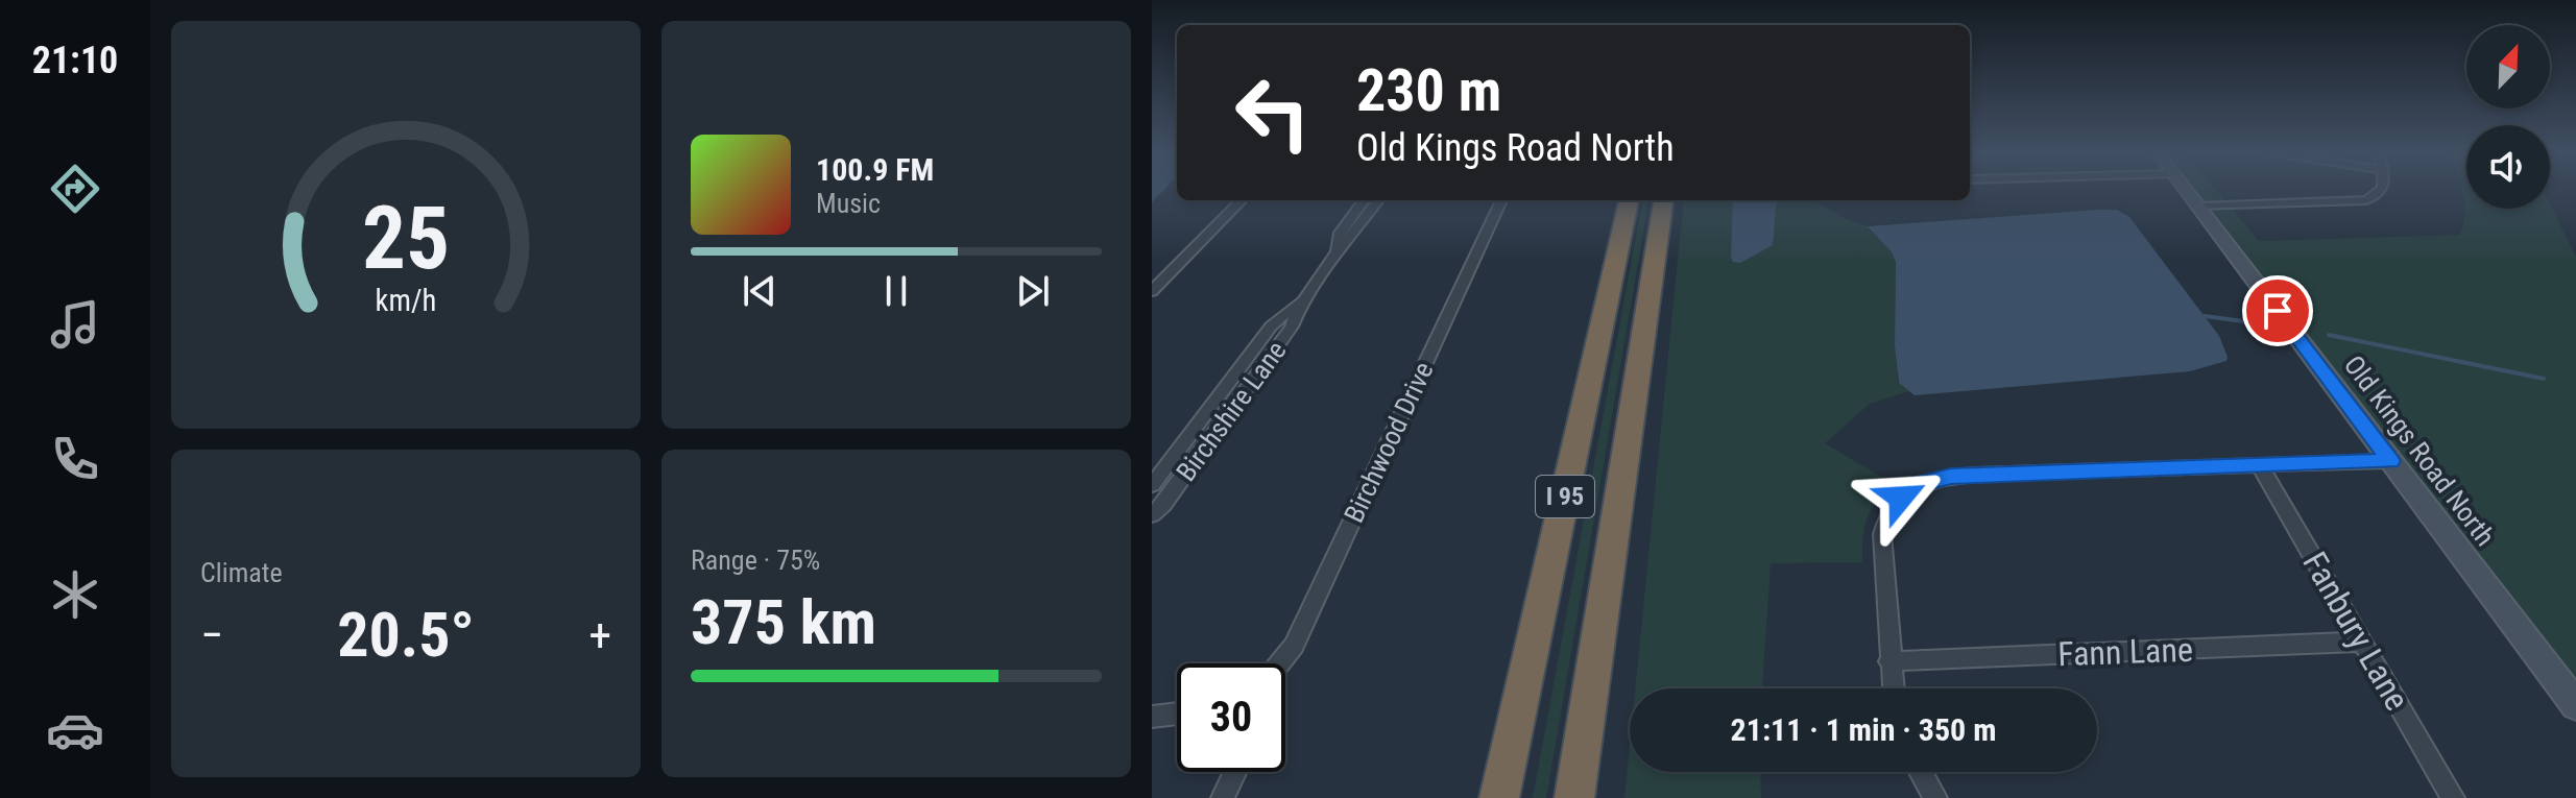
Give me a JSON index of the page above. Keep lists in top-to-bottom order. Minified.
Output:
{"streets":{"highway":["I 95"],"street":["Birchshire Lane","Birchwood Drive","Old Kings Road North","Fanbury Lane","Fann Lane"]},"crossings":[["Fanbury Lane","Fann Lane"]],"north":"top right","page":{"tabs":"21:10","turn":["230 m","Old Kings Road North"],"song":["100.9 FM","Music"],"tile":["Climate",["Range · 75%","375 km"]],"heat":["−","20.5°","+"],"limit":"30","trip":"21:11 · 1 min · 350 m","gauge":["25","km/h"]}}
